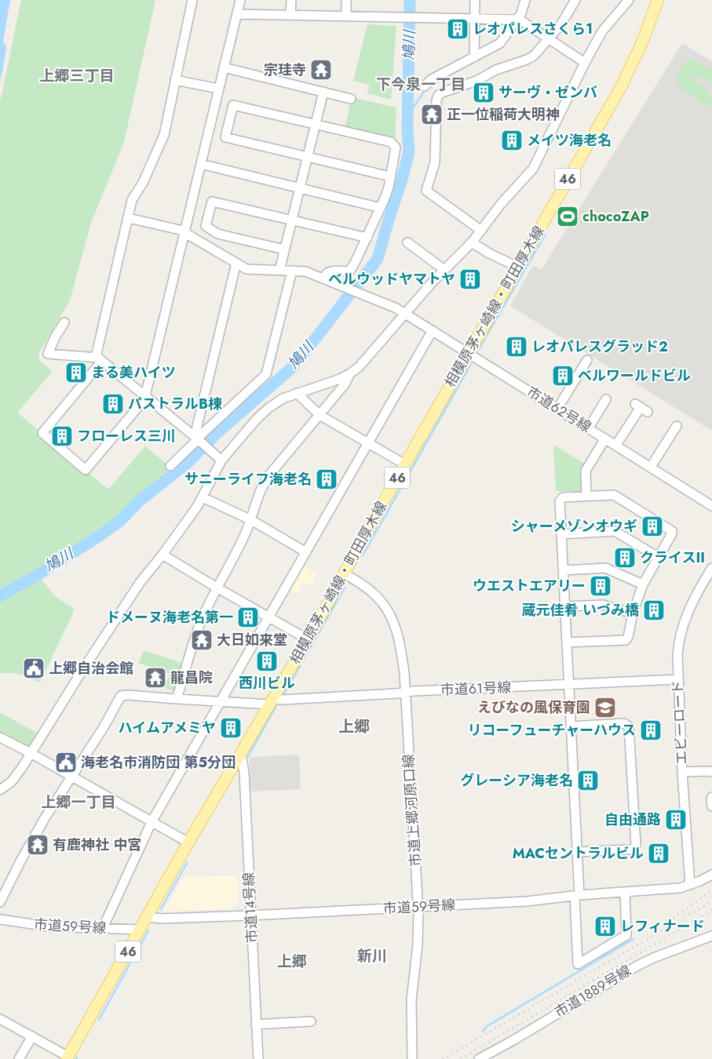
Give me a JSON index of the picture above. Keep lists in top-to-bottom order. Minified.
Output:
{"streets":{"main road":["46","相模原茅ヶ崎線・町田厚木線"],"street":["市道62号線","市道61号線","エビーロード","市道上郷河原口線","市道59号線","市道14号線","市道1889号線"]},"crossings":[["相模原茅ヶ崎線・町田厚木線","市道62号線"],["相模原茅ヶ崎線・町田厚木線","市道61号線"],["相模原茅ヶ崎線・町田厚木線","市道上郷河原口線"],["相模原茅ヶ崎線・町田厚木線","市道59号線"],["相模原茅ヶ崎線・町田厚木線","市道14号線"],["市道61号線","エビーロード"],["市道61号線","市道上郷河原口線"],["エビーロード","市道59号線"],["市道上郷河原口線","市道59号線"],["市道59号線","市道14号線"]],"districts":["上郷三丁目","下今泉一丁目","上郷","上郷一丁目","新川","上郷"],"water":["鳩川"],"places":{"building":["レオパレスさくら1","サーヴ・ゼンバ","メイツ海老名","ベルウッドヤマトヤ","レオパレスグラッド2","まる美ハイツ","ベルワールドビル","パストラルB棟","フローレス三川","サニーライフ海老名","シャーメゾンオウギ","クライスII","ウエストエアリー","蔵元佳肴 いづみ橋","ドメーヌ海老名第一","西川ビル","ハイムアメミヤ","リコーフューチャーハウス","グレーシア海老名","自由通路","MACセントラルビル","レフィナード"],"temple":["宗珪寺","正一位稲荷大明神","大日如来堂","龍昌院","有鹿神社 中宮"],"sports":["chocoZAP"],"public building":["上郷自治会館","海老名市消防団 第5分団"],"school or university":["えびなの風保育園"]}}
